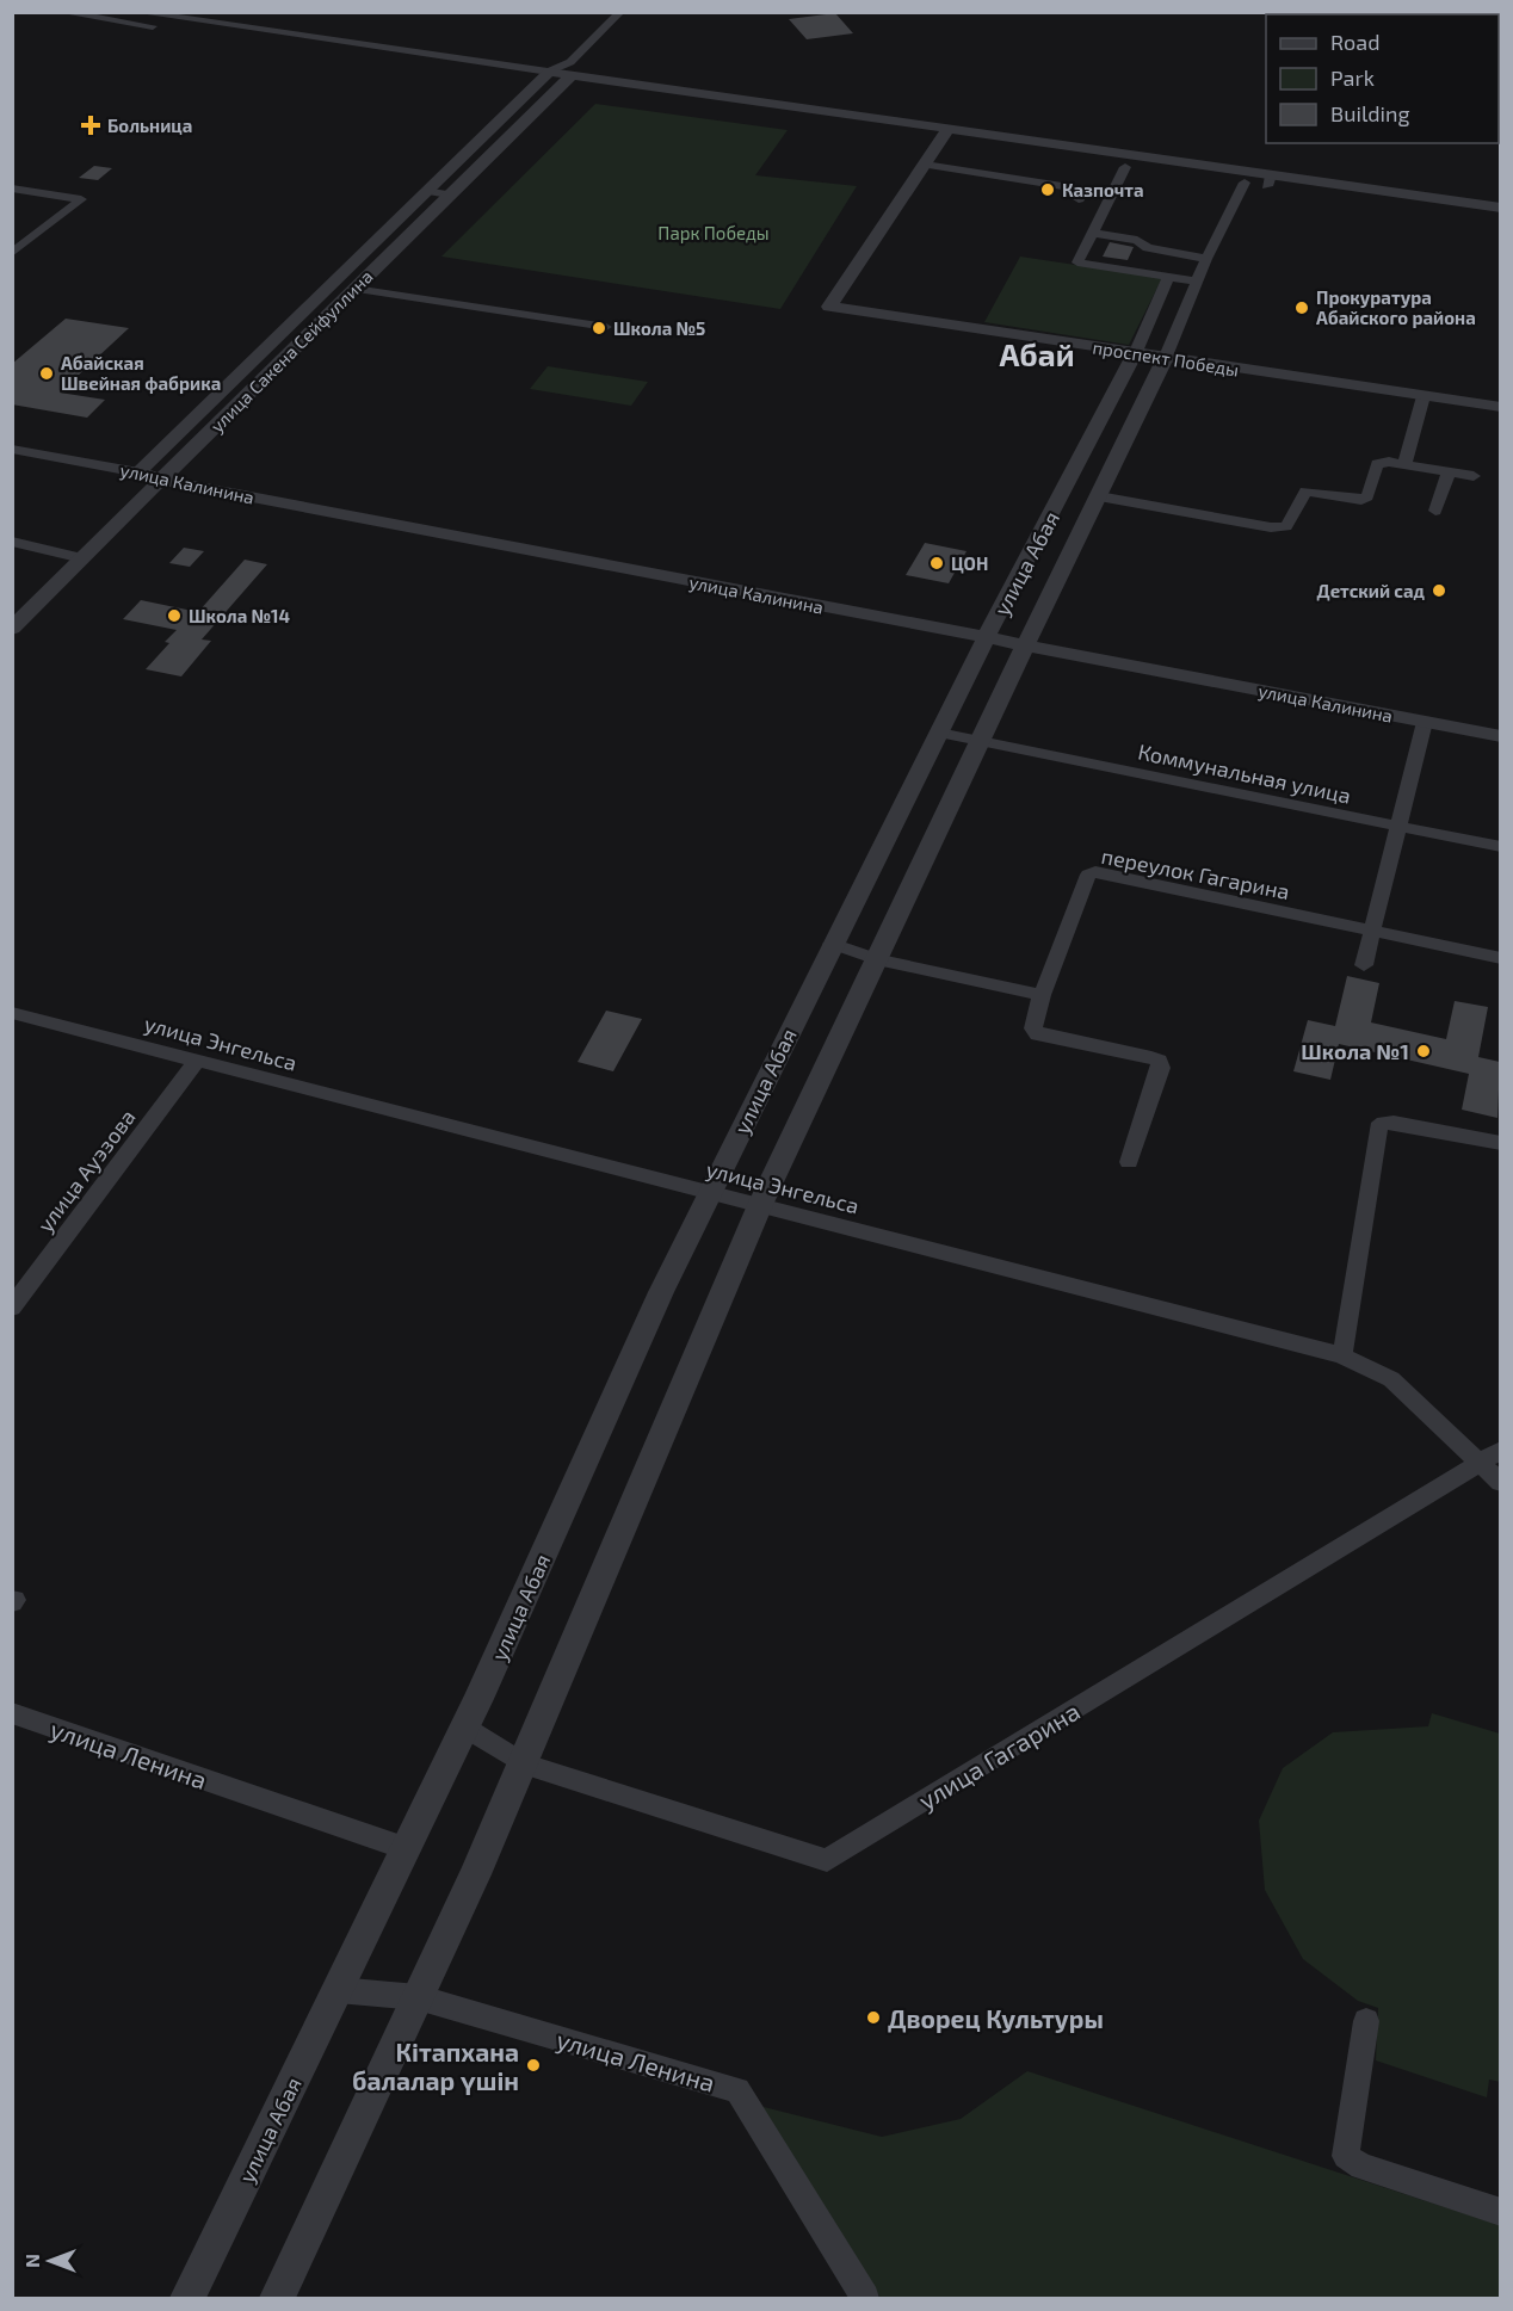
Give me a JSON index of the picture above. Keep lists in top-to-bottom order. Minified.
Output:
{"streets":{"street":["улица Сакена Сейфуллина","проспект Победы","улица Калинина","улица Абая","Коммунальная улица","переулок Гагарина","улица Энгельса","улица Ауэзова","улица Ленина","улица Гагарина"]},"crossings":[["улица Сакена Сейфуллина","улица Калинина"],["улица Калинина","улица Абая"],["улица Абая","Коммунальная улица"],["улица Абая","улица Энгельса"],["улица Абая","улица Ленина"],["улица Абая","улица Гагарина"],["улица Энгельса","улица Ауэзова"],["улица Энгельса","улица Гагарина"]],"districts":["Абай"],"parks":["Парк Победы"],"places":{"health":["Больница"],"other":["Казпочта","Прокуратура Абайского района","Школа №5","Абайская Швейная фабрика","ЦОН","Детский сад","Школа №14","Школа №1","Дворец Культуры","Кітапхана балалар үшін"]},"legend":["Road","Park","Building"],"north":"left"}
